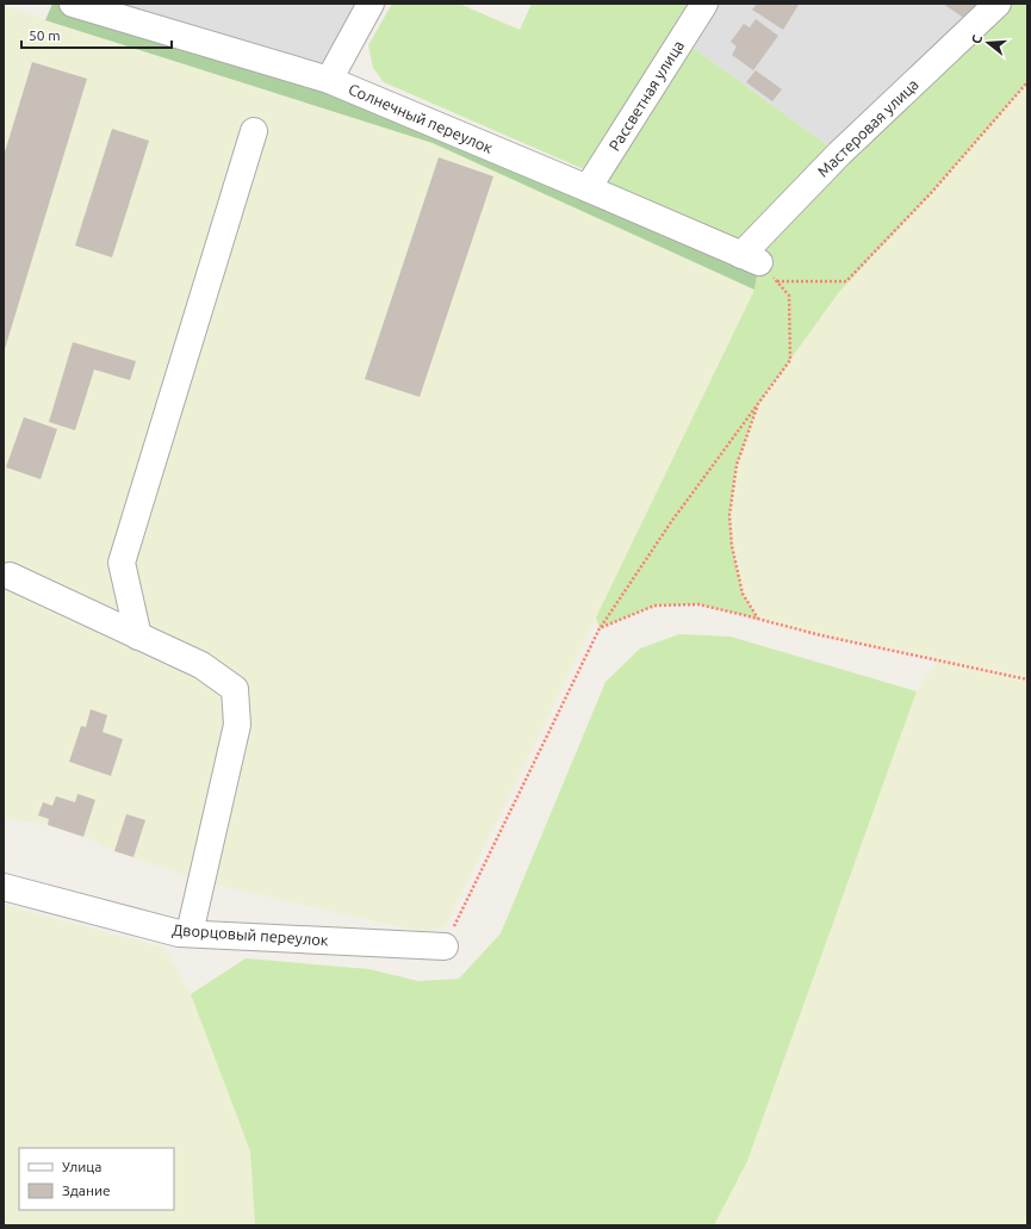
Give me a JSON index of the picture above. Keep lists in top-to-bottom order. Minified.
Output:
{"streets":{"street":["Рассветная улица","Солнечный переулок","Мастеровая улица","Дворцовый переулок"]},"crossings":[["Рассветная улица","Солнечный переулок"],["Солнечный переулок","Мастеровая улица"]],"legend":["Улица","Здание"],"scale_bar":"50 m","north":"left"}
